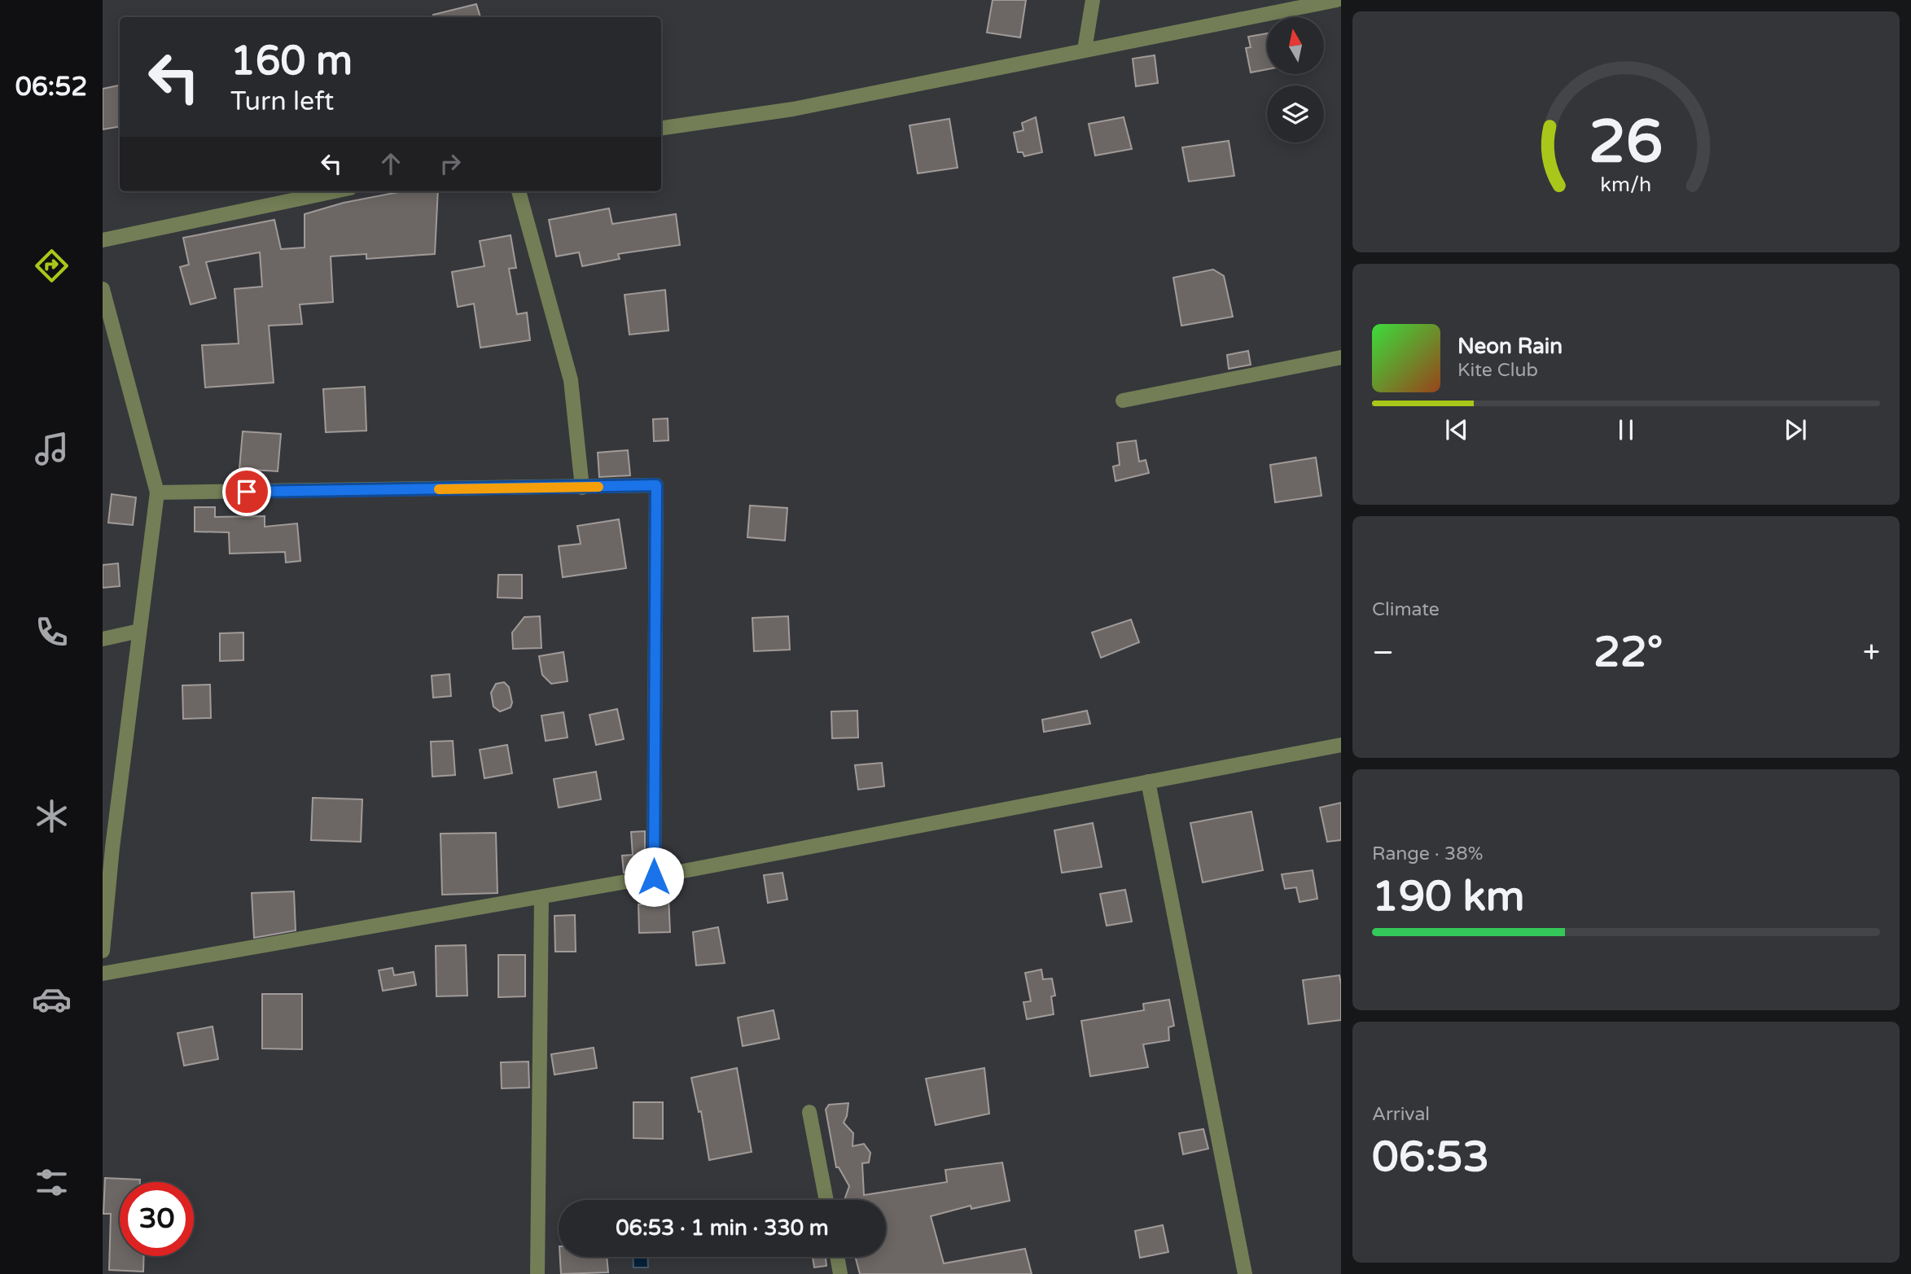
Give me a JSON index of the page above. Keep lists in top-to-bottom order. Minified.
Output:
{"north":"top","page":{"tabs":"06:52","turn":["160 m","Turn left"],"song":["Neon Rain","Kite Club"],"tile":["Climate",["Range · 38%","190 km"],["Arrival","06:53"]],"heat":["−","22°","+"],"limit":"30","trip":"06:53 · 1 min · 330 m","gauge":["26","km/h"]}}
